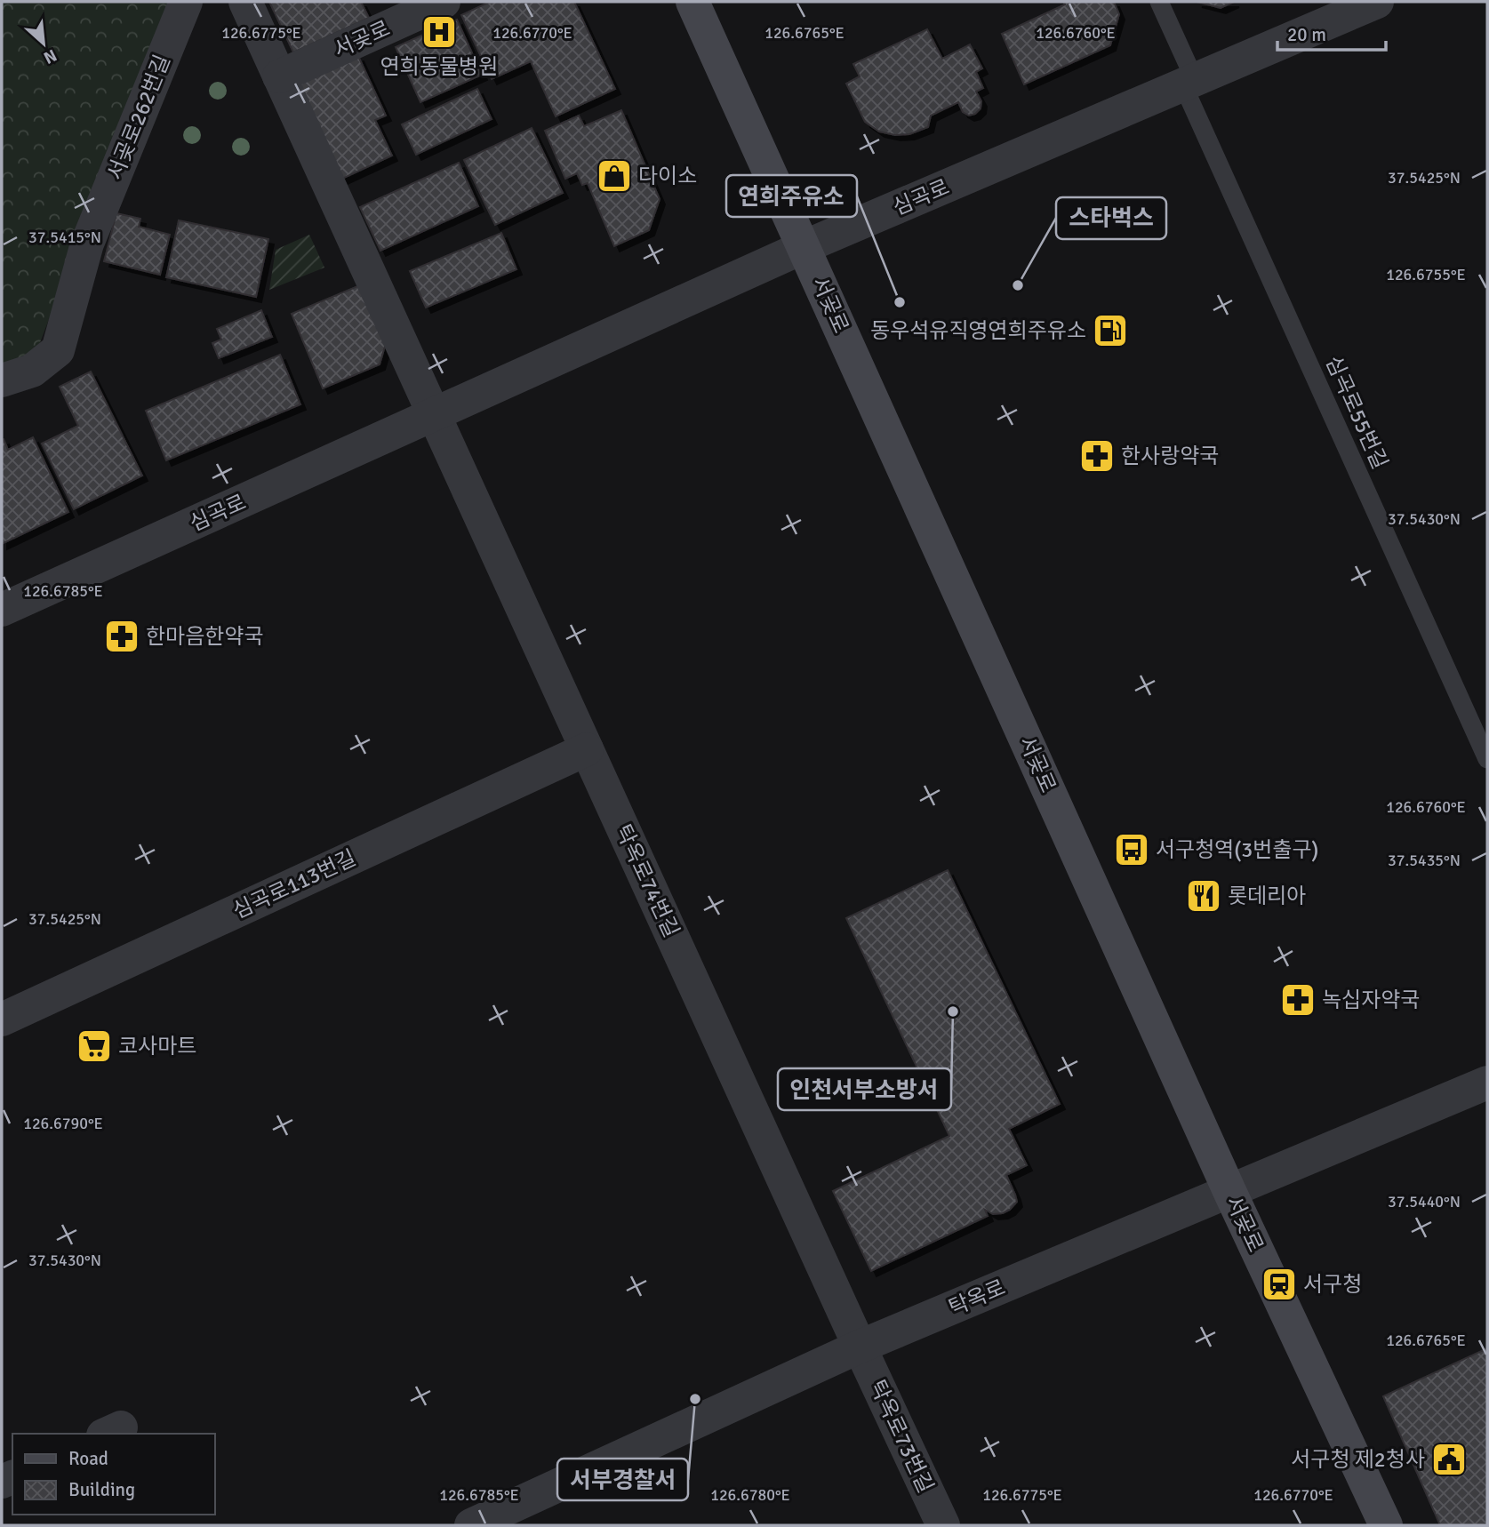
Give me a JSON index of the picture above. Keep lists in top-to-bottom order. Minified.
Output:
{"streets":{"main road":["서곶로"],"street":["서곶로262번길","심곡로","탁옥로74번길","심곡로113번길","탁옥로","탁옥로73번길"],"lane":["심곡로55번길"]},"crossings":[["서곶로","심곡로"],["서곶로","탁옥로"],["심곡로","심곡로55번길"],["심곡로","탁옥로74번길"],["탁옥로74번길","심곡로113번길"],["탁옥로74번길","탁옥로"],["탁옥로74번길","탁옥로73번길"],["탁옥로","탁옥로73번길"]],"places":{"hospital":["연희동물병원"],"shop":["다이소"],"other":["스타벅스","연희주유소","인천서부소방서","서부경찰서"],"fuel station":["동우석유직영연희주유소"],"pharmacy":["한사랑약국","한마음한약국","녹십자약국"],"bus stop":["서구청역(3번출구)"],"restaurant":["롯데리아"],"supermarket":["코사마트"],"station":["서구청"],"public building":["서구청 제2청사"]},"legend":["Road","Building"],"scale_bar":"20 m","north":"bottom right","coordinates":["126.6775°E","126.6770°E","126.6765°E","126.6760°E","37.5425°N","37.5415°N","126.6755°E","37.5430°N","126.6785°E","37.5435°N","126.6790°E","37.5440°N","126.6780°E"]}
